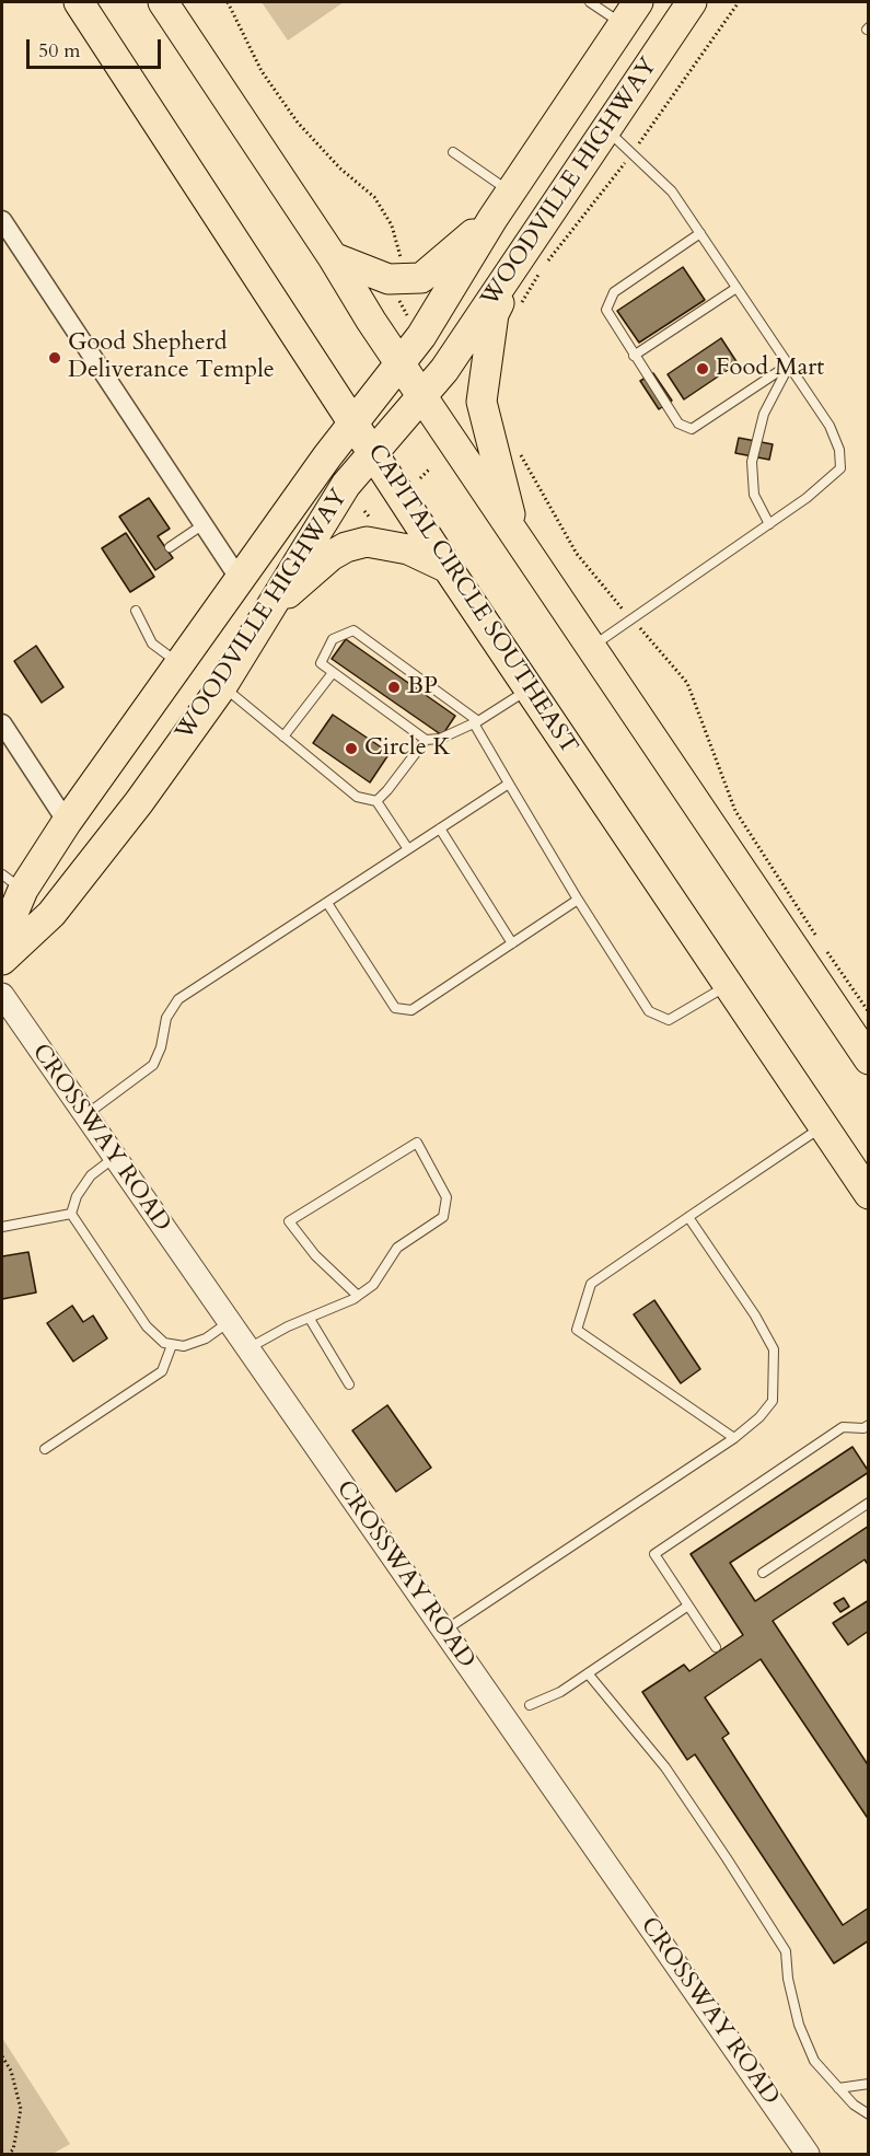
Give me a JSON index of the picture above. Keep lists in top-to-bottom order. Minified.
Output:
{"streets":{"main road":["WOODVILLE HIGHWAY","CAPITAL CIRCLE SOUTHEAST"],"street":["CROSSWAY ROAD"]},"crossings":[["WOODVILLE HIGHWAY","CAPITAL CIRCLE SOUTHEAST"]],"places":["Good Shepherd Deliverance Temple","Food Mart","BP","Circle K"],"scale_bar":"50 m"}
